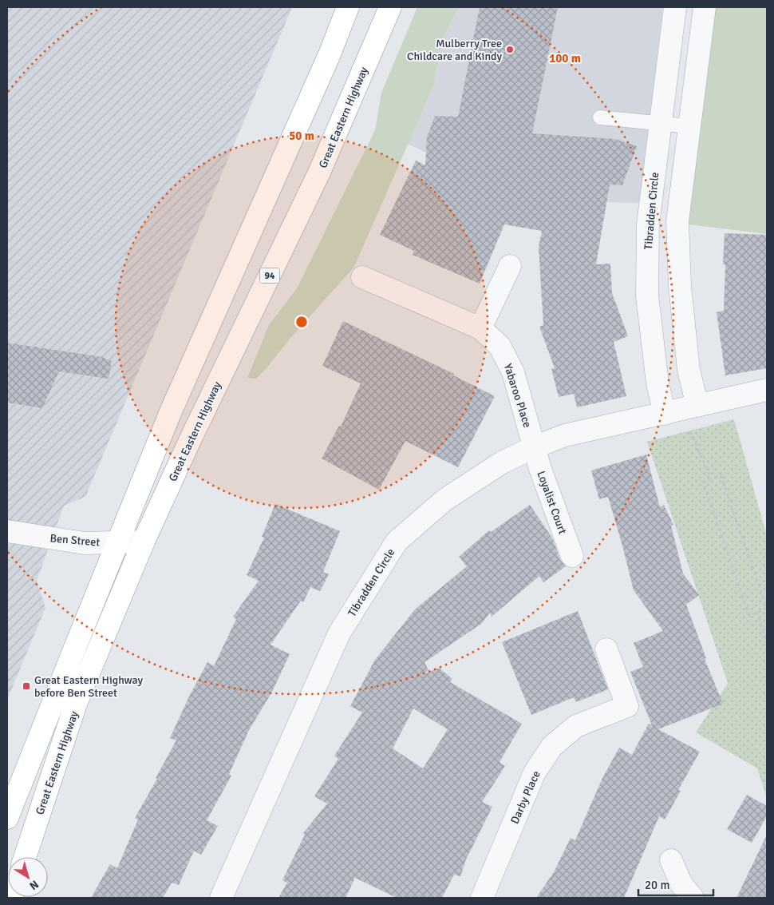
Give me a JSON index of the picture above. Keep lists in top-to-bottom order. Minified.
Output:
{"streets":{"highway":["Great Eastern Highway","94"],"street":["Tibradden Circle","Yabaroo Place","Loyalist Court","Ben Street","Darby Place"]},"crossings":[["Great Eastern Highway","Ben Street"],["Tibradden Circle","Yabaroo Place"],["Tibradden Circle","Loyalist Court"],["Yabaroo Place","Loyalist Court"]],"places":{"other":["Mulberry Tree Childcare and Kindy"],"transit":["Great Eastern Highway before Ben Street"]},"scale_bar":"20 m","north":"bottom right","rings":["100 m","50 m"]}
